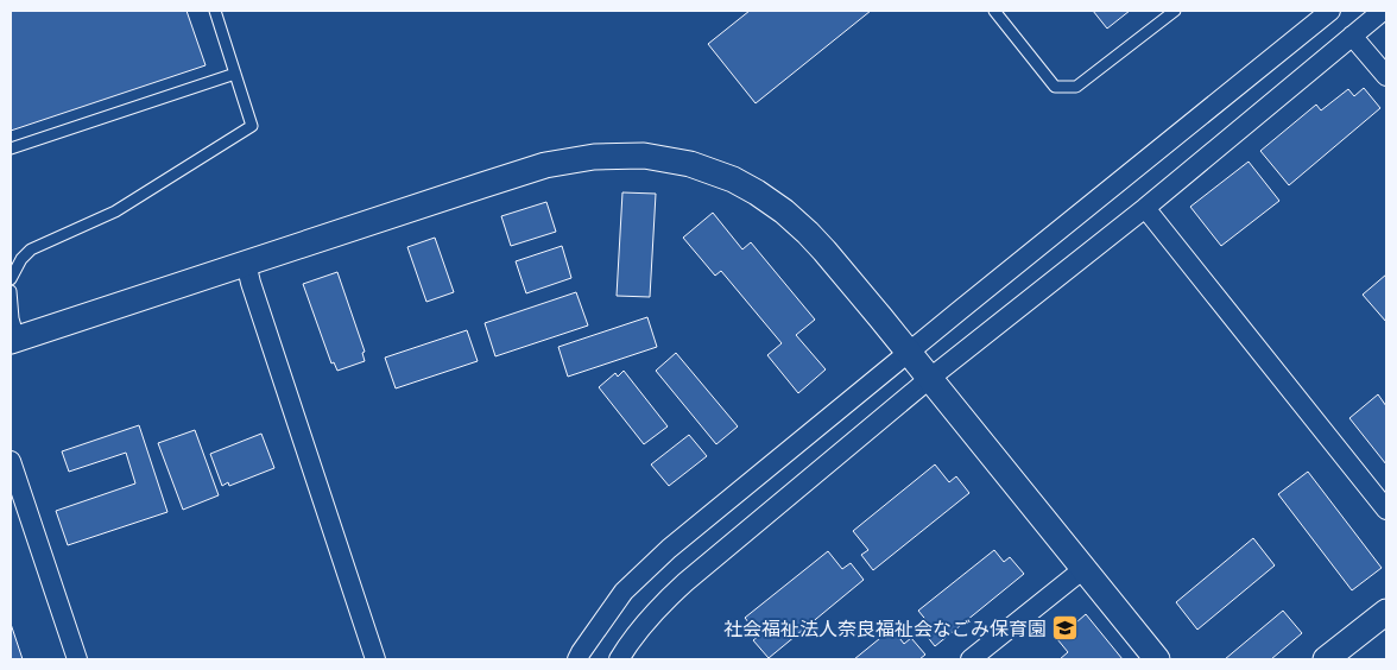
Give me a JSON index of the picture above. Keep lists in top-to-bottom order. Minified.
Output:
{"places":{"school or university":["社会福祉法人奈良福祉会なごみ保育園"]}}
